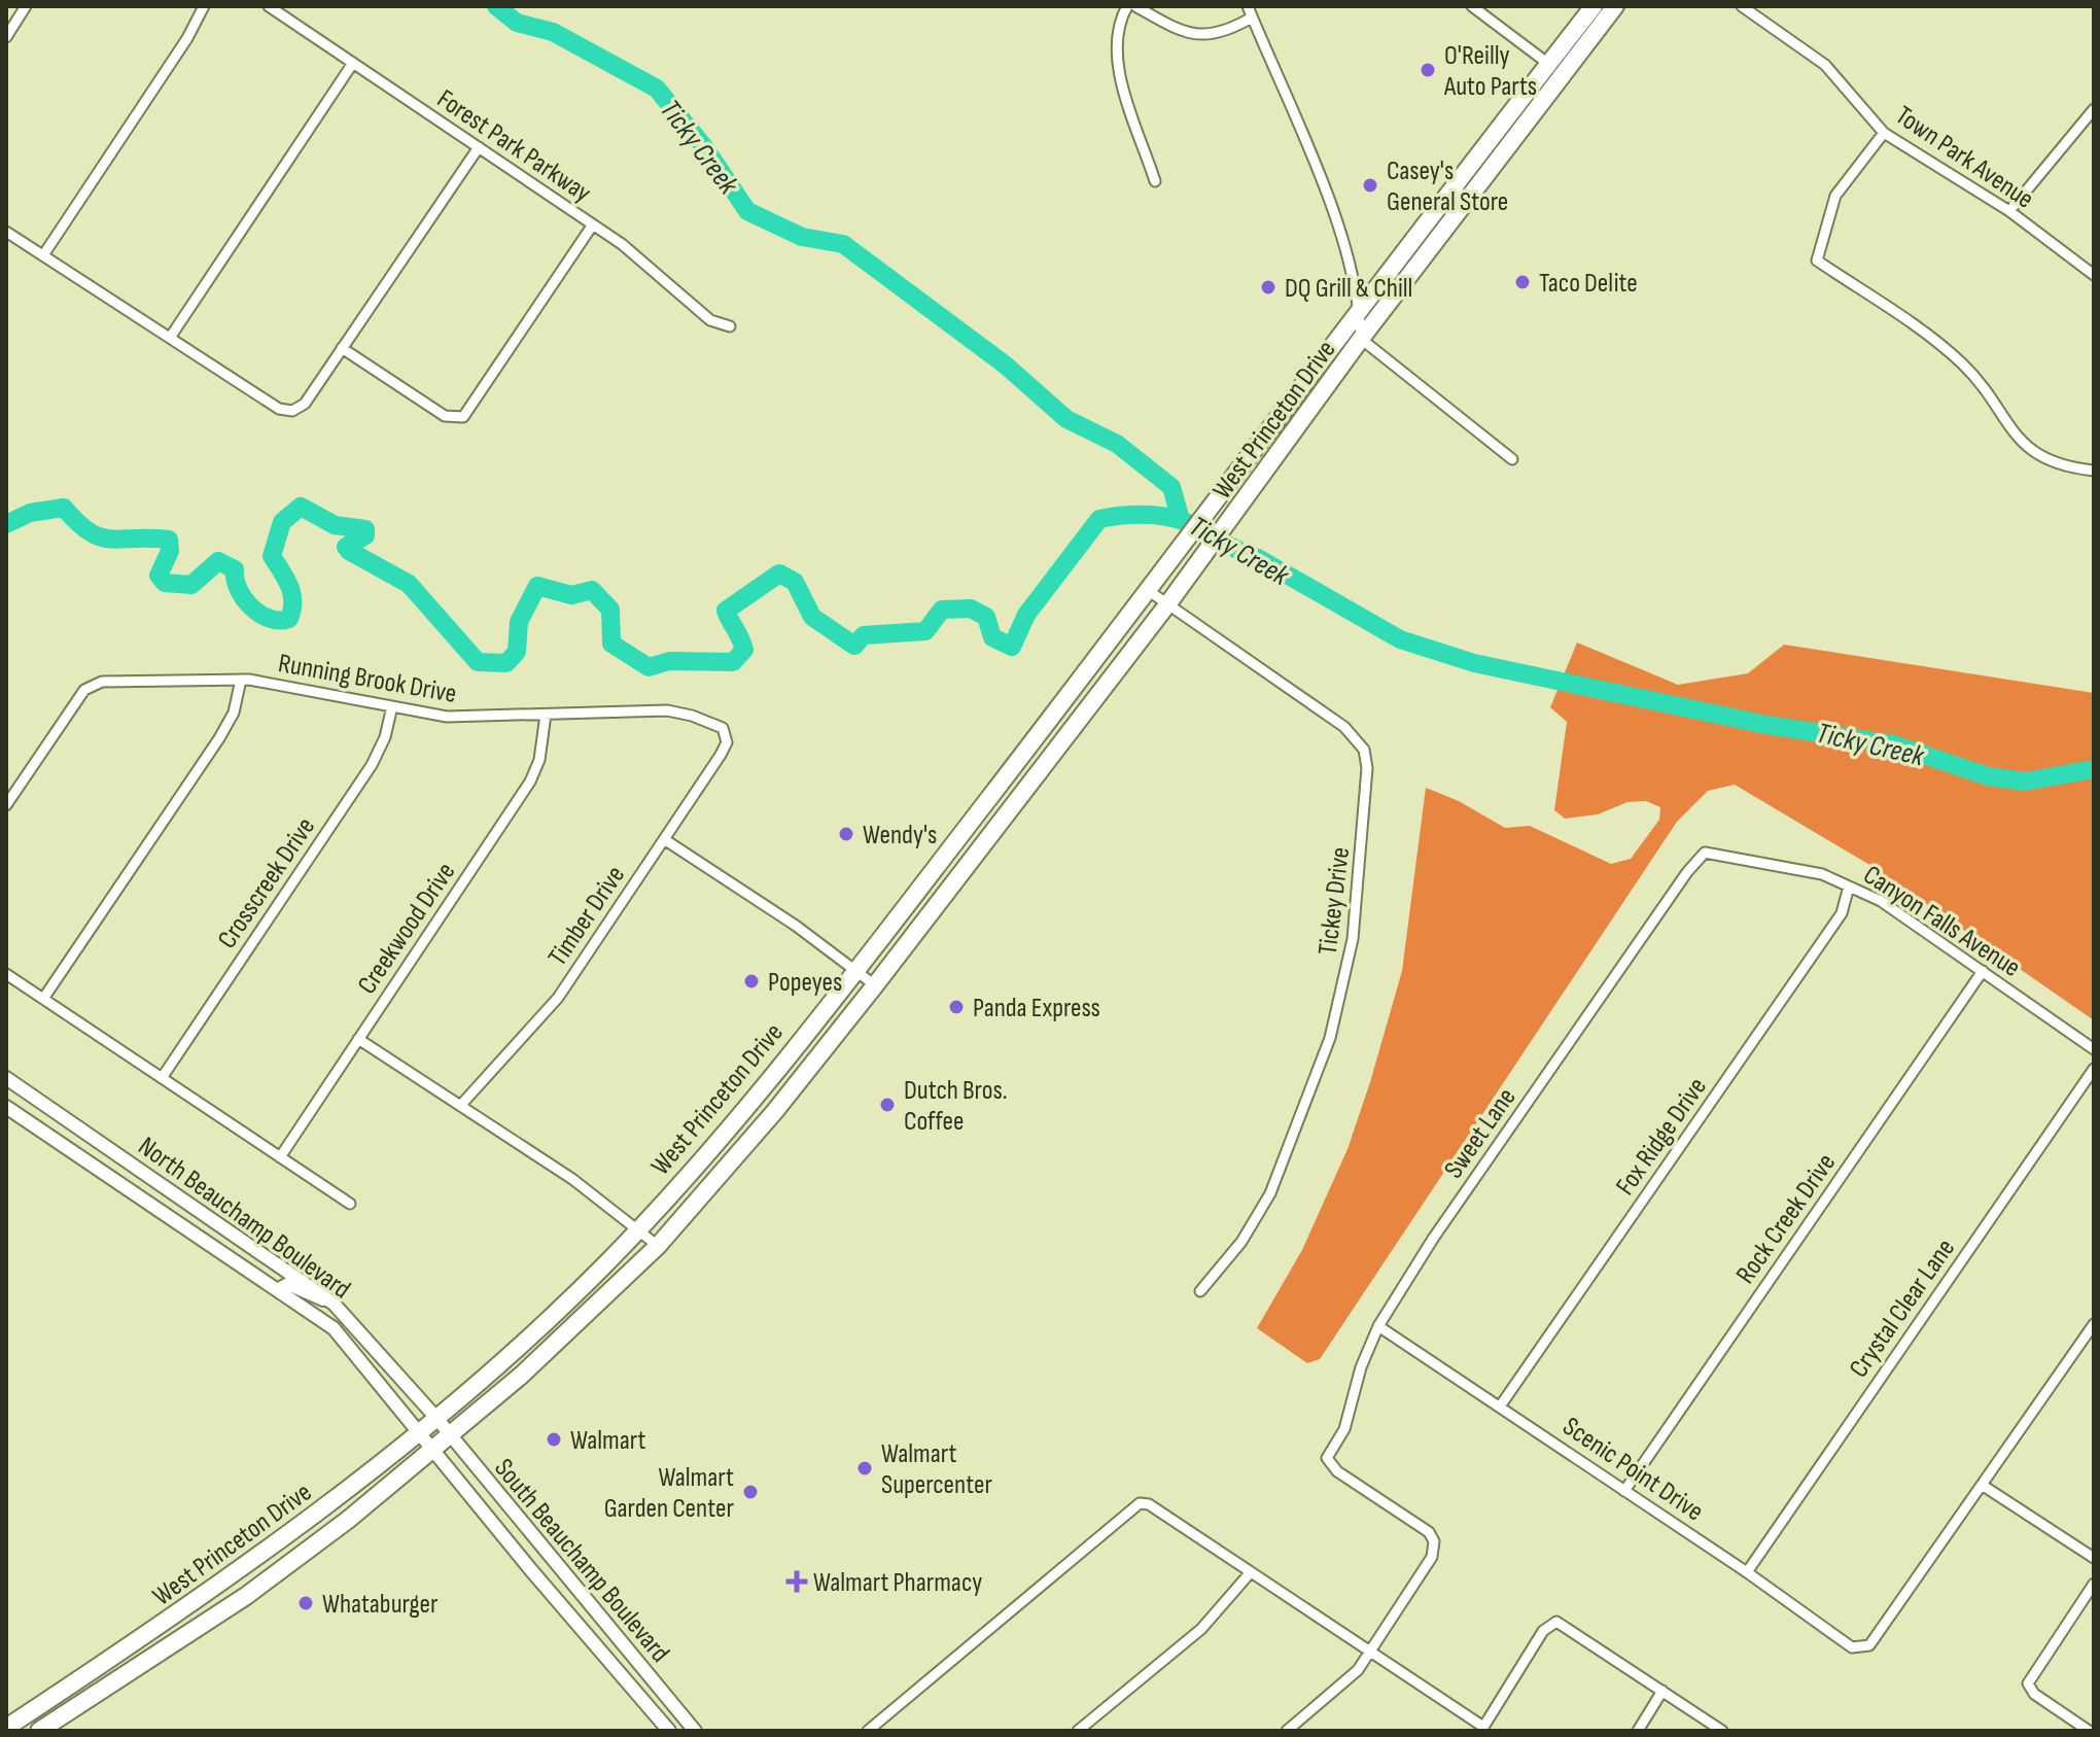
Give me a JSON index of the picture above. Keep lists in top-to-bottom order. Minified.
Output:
{"streets":{"highway":["West Princeton Drive"],"street":["Forest Park Parkway","Town Park Avenue","Running Brook Drive","Crosscreek Drive","Tickey Drive","Timber Drive","Canyon Falls Avenue","Creekwood Drive","Sweet Lane","Fox Ridge Drive","North Beauchamp Boulevard","Rock Creek Drive","Crystal Clear Lane","Scenic Point Drive","South Beauchamp Boulevard"]},"crossings":[["West Princeton Drive","Tickey Drive"],["West Princeton Drive","North Beauchamp Boulevard"],["West Princeton Drive","South Beauchamp Boulevard"],["Running Brook Drive","Crosscreek Drive"],["Running Brook Drive","Timber Drive"],["Running Brook Drive","Creekwood Drive"],["Canyon Falls Avenue","Sweet Lane"],["Canyon Falls Avenue","Fox Ridge Drive"],["Canyon Falls Avenue","Rock Creek Drive"],["Sweet Lane","Scenic Point Drive"],["Fox Ridge Drive","Scenic Point Drive"],["North Beauchamp Boulevard","South Beauchamp Boulevard"],["Rock Creek Drive","Scenic Point Drive"],["Crystal Clear Lane","Scenic Point Drive"]],"water":["Ticky Creek"],"places":{"other":["O'Reilly Auto Parts","Casey's General Store","Taco Delite","DQ Grill & Chill","Wendy's","Popeyes","Panda Express","Dutch Bros. Coffee","Walmart","Walmart Supercenter","Walmart Garden Center","Whataburger"],"health":["Walmart Pharmacy"]}}
